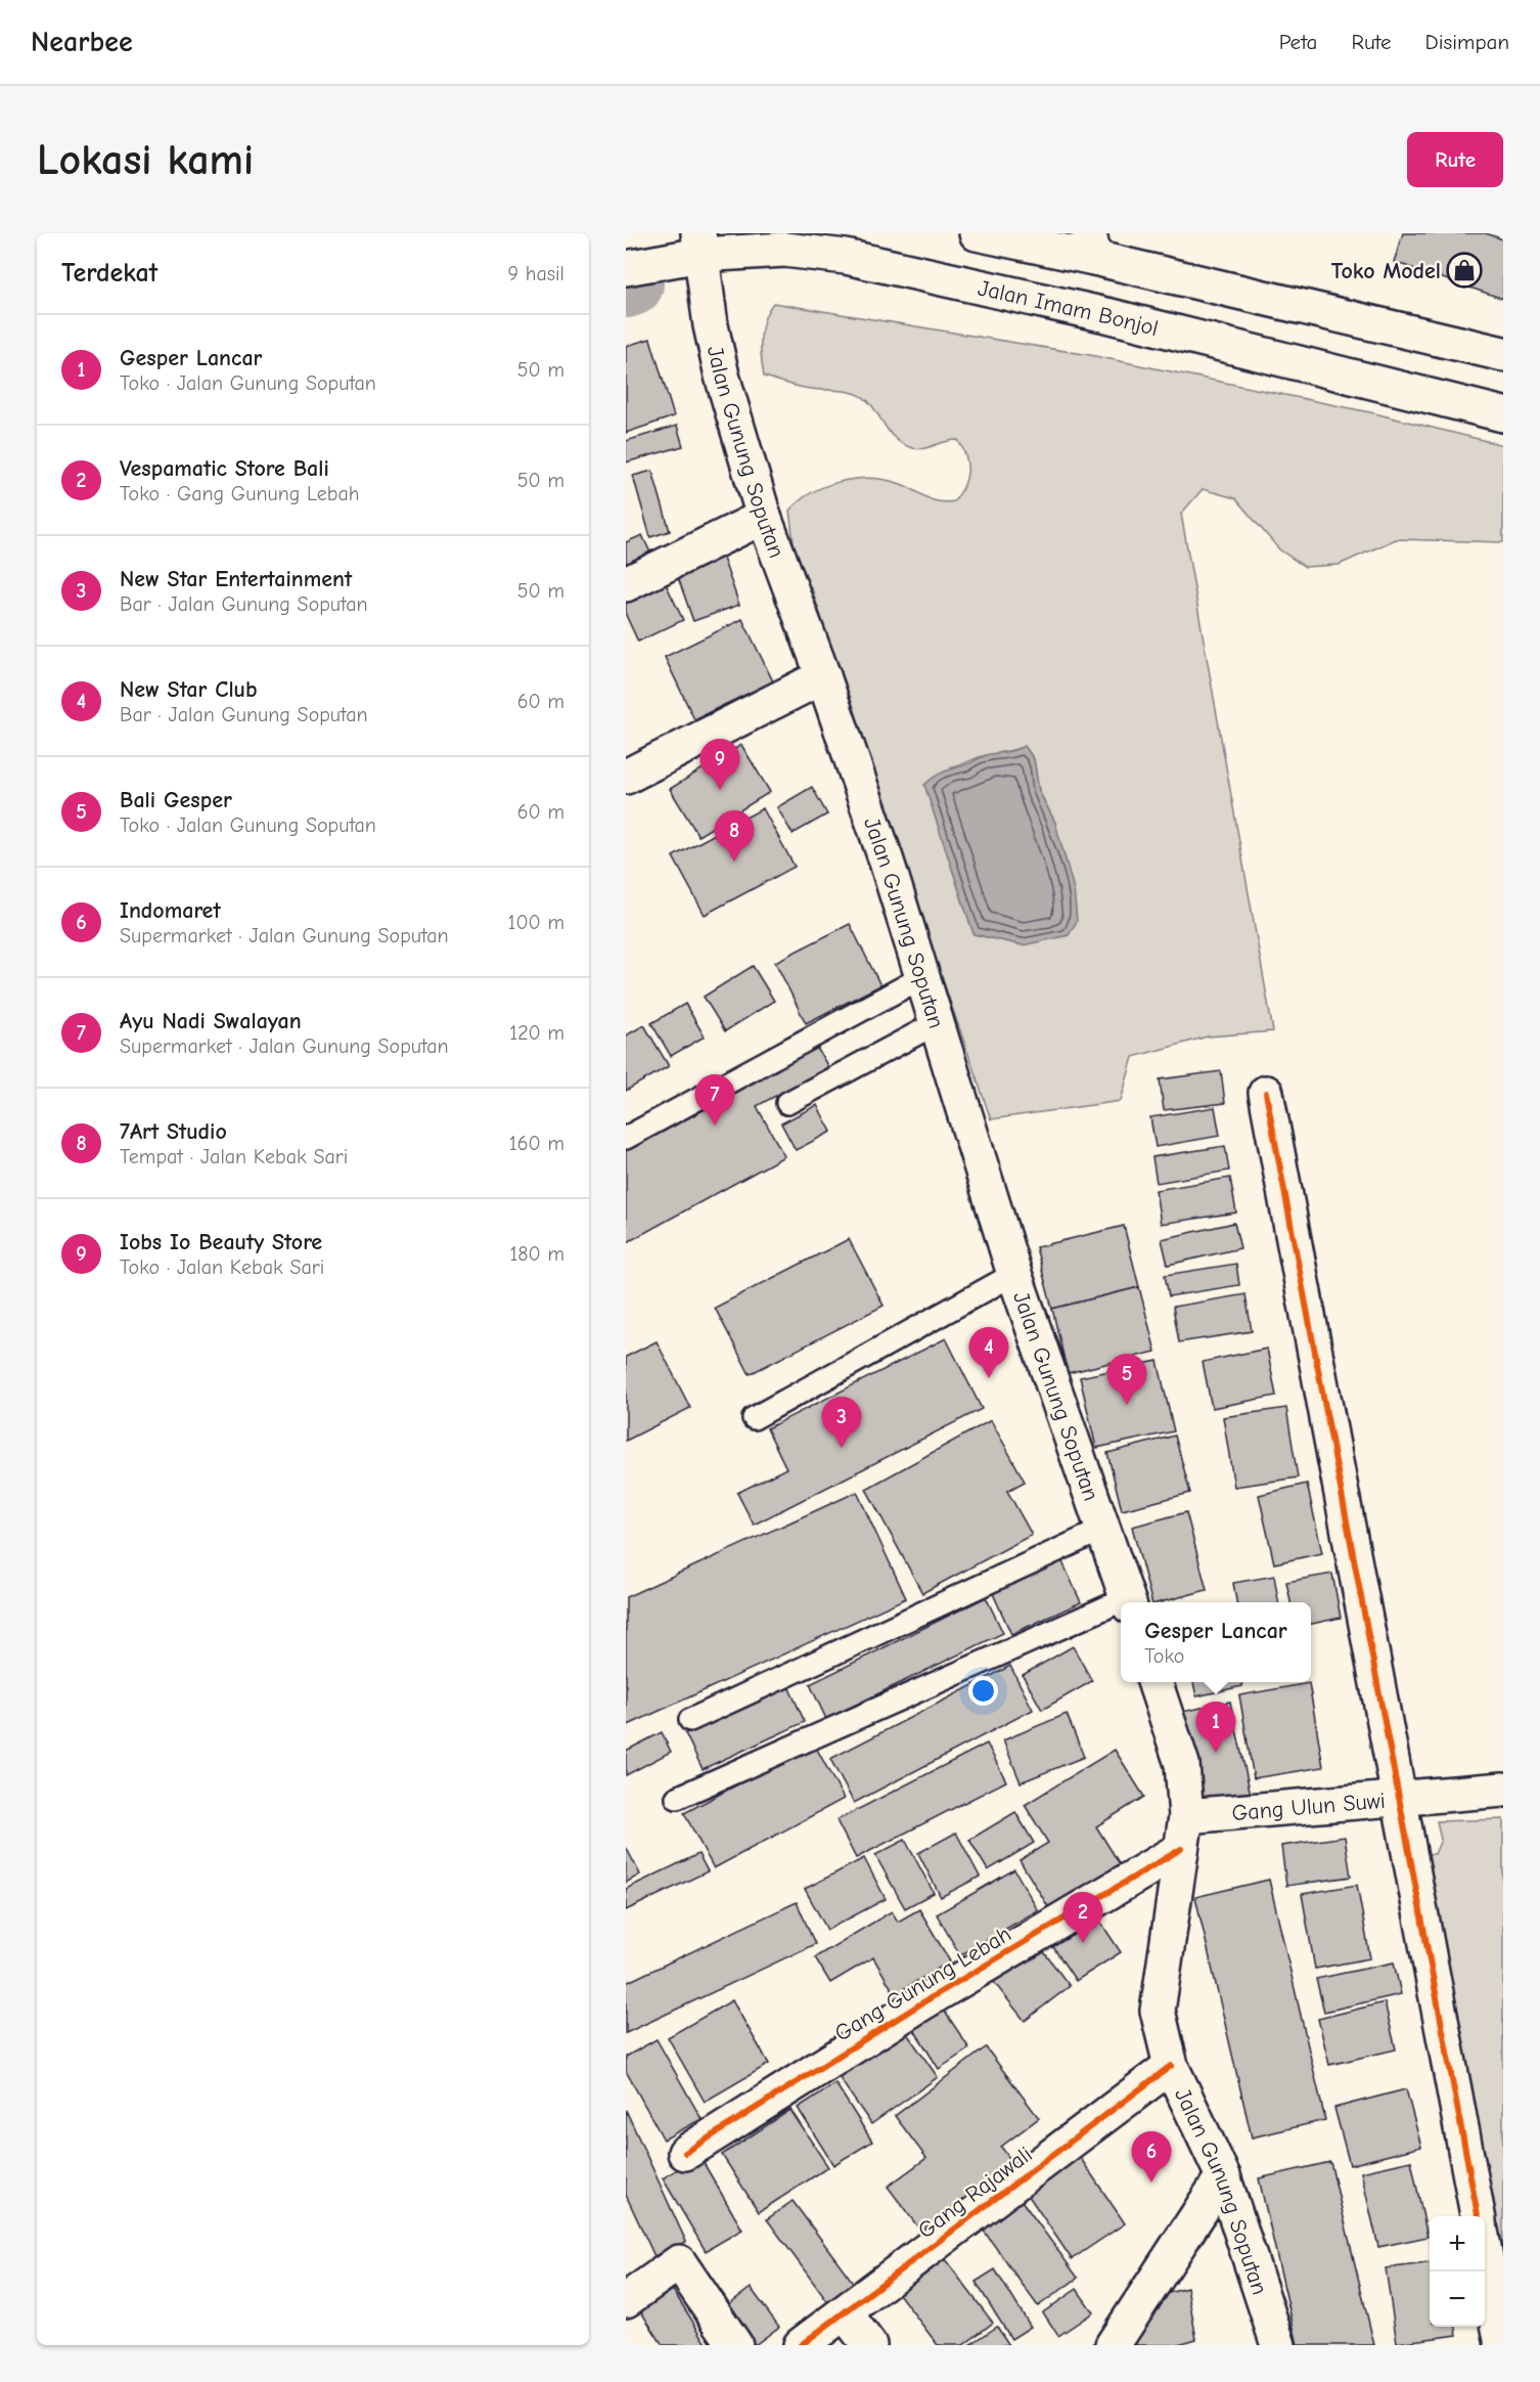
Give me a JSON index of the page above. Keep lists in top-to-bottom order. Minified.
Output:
{"streets":{"main road":["Jalan Imam Bonjol","Jalan Gunung Soputan","Gang Ulun Suwi","Gang Gunung Lebah","Gang Rajawali"]},"crossings":[["Jalan Imam Bonjol","Jalan Gunung Soputan"],["Jalan Gunung Soputan","Gang Ulun Suwi"],["Jalan Gunung Soputan","Gang Gunung Lebah"],["Jalan Gunung Soputan","Gang Rajawali"]],"places":{"shop":["Toko Model"]},"page":{"header":"Nearbee","nav":["Peta","Rute","Disimpan"],"buttons":"Rute","title":"Lokasi kami","heading":["Terdekat","9 hasil"],"list":[{"mark":"1","name":"Gesper Lancar","note":"Toko · Jalan Gunung Soputan","value":"50 m"},{"mark":"2","name":"Vespamatic Store Bali","note":"Toko · Gang Gunung Lebah","value":"50 m"},{"mark":"3","name":"New Star Entertainment","note":"Bar · Jalan Gunung Soputan","value":"50 m"},{"mark":"4","name":"New Star Club","note":"Bar · Jalan Gunung Soputan","value":"60 m"},{"mark":"5","name":"Bali Gesper","note":"Toko · Jalan Gunung Soputan","value":"60 m"},{"mark":"6","name":"Indomaret","note":"Supermarket · Jalan Gunung Soputan","value":"100 m"},{"mark":"7","name":"Ayu Nadi Swalayan","note":"Supermarket · Jalan Gunung Soputan","value":"120 m"},{"mark":"8","name":"7Art Studio","note":"Tempat · Jalan Kebak Sari","value":"160 m"},{"mark":"9","name":"Iobs Io Beauty Store","note":"Toko · Jalan Kebak Sari","value":"180 m"}],"pins":["9","8","7","4","5","3","1","2","6"],"popup":["Gesper Lancar","Toko"],"map_buttons":["+","−"]}}
